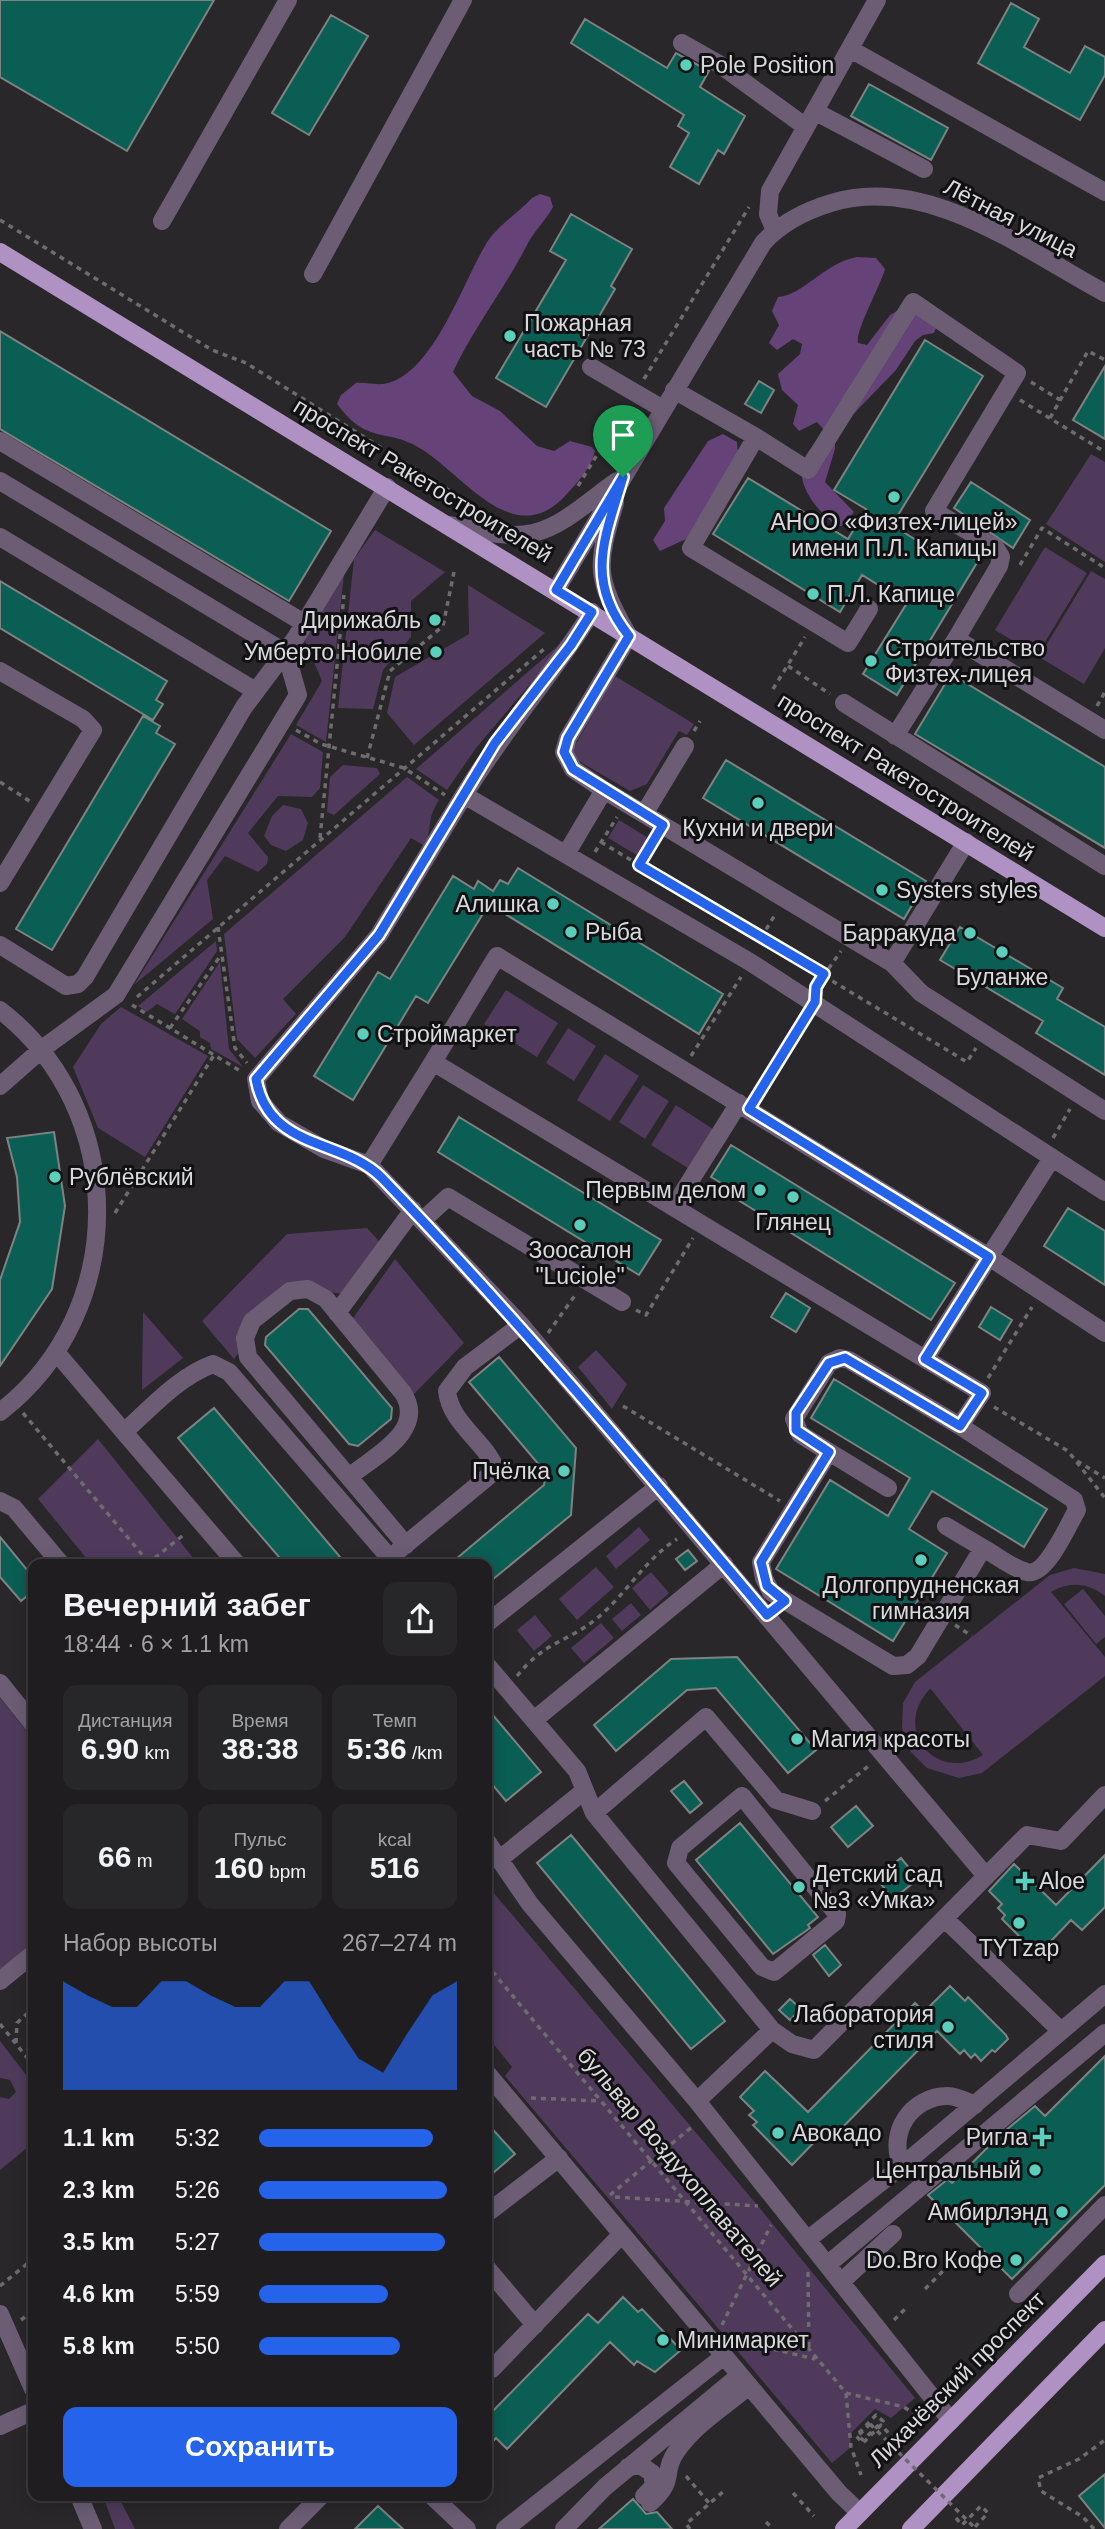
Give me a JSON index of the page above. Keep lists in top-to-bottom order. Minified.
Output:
{"streets":{"main road":["проспект Ракетостроителей","Лихачёвский проспект"],"street":["Лётная улица"],"path":["бульвар Воздухоплавателей"]},"crossings":[["Лётная улица","проспект Ракетостроителей"]],"places":{"other":["Pole Position","Пожарная часть № 73","АНОО «Физтех-лицей» имени П.Л. Капицы","П.Л. Капице","Дирижабль","Умберто Нобиле","Строительство Физтех-лицея","Кухни и двери","Systers styles","Алишка","Рыба","Барракуда","Буланже","Строймаркет","Рублёвский","Первым делом","Глянец","Зоосалон \"Luciole\"","Пчёлка","Долгопрудненская гимназия","Магия красоты","Детский сад №3 «Умка»","TYTzap","Лаборатория стиля","Авокадо","Центральный","Амбирлэнд","Do.Bro Кофе","Минимаркет"],"health":["Aloe","Ригла"]},"page":{"heading":["Вечерний забег","18:44 · 6 × 1.1 km"],"stats":[["Дистанция","6.90 km"],["Время","38:38"],["Темп","5:36 /km"],["66 m"],["Пульс","160 bpm"],["kcal","516"]],"chart":["Набор высоты","267–274 m"],"list":[{"name":"1.1 km","note":"5:32"},{"name":"2.3 km","note":"5:26"},{"name":"3.5 km","note":"5:27"},{"name":"4.6 km","note":"5:59"},{"name":"5.8 km","note":"5:50"}],"buttons":"Сохранить"}}
